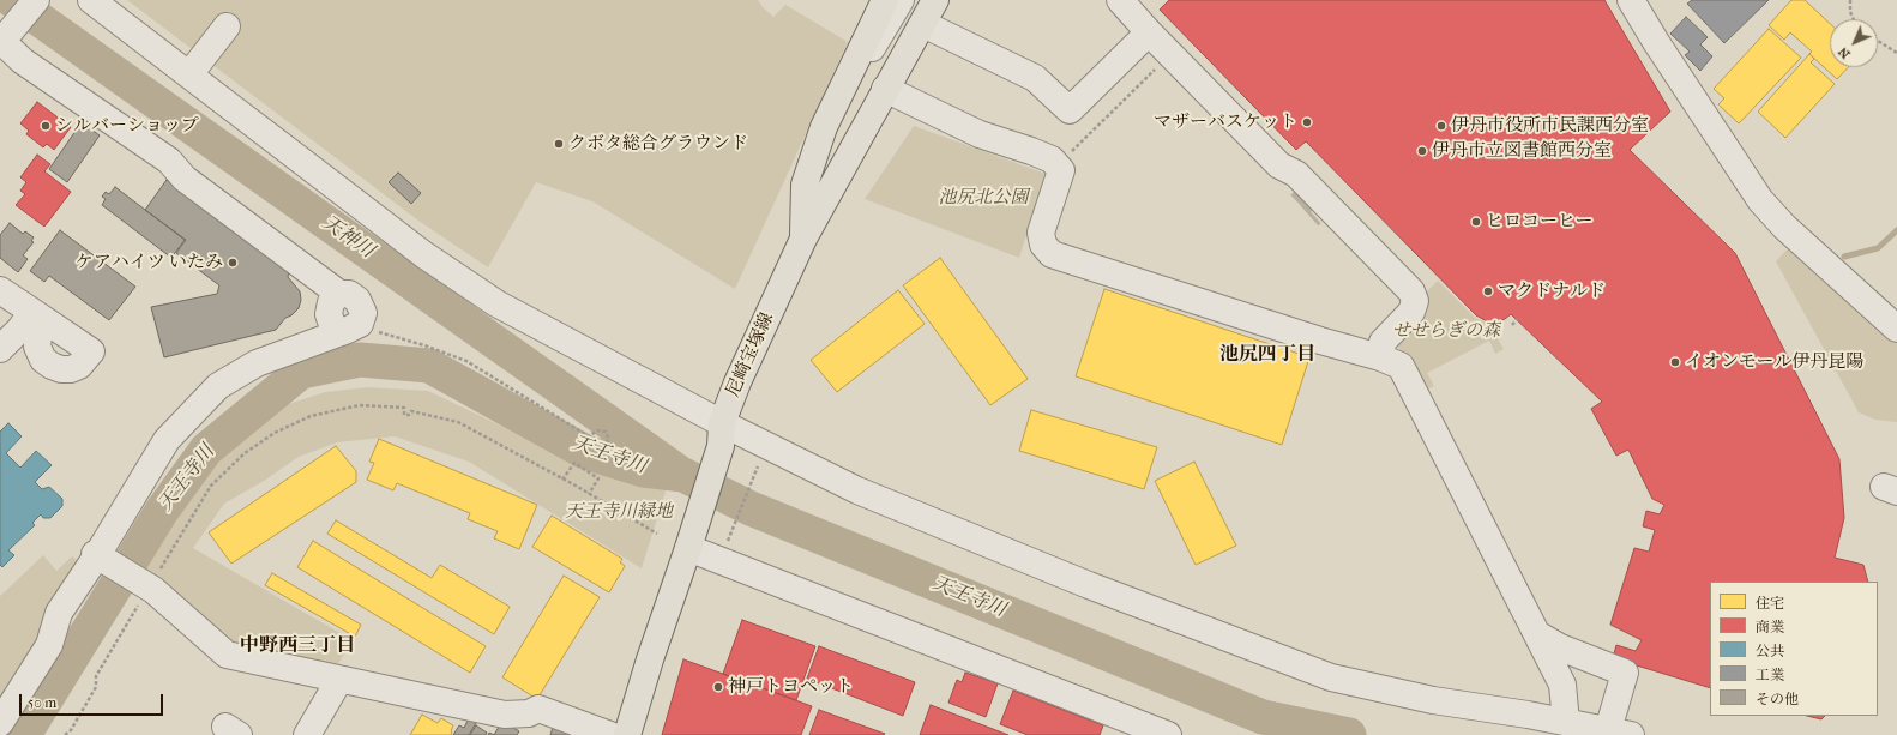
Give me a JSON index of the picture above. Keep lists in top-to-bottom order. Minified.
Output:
{"streets":{"main road":["尼崎宝塚線"]},"districts":["池尻四丁目","中野西三丁目"],"water":["天神川","天王寺川"],"parks":["池尻北公園","せせらぎの森","天王寺川緑地"],"places":["マザーバスケット","シルバーショップ","伊丹市役所市民課西分室","クボタ総合グラウンド","伊丹市立図書館西分室","ヒロコーヒー","ケアハイツ いたみ","マクドナルド","イオンモール伊丹昆陽","神戸トヨペット"],"legend":["住宅","商業","公共","工業","その他"],"scale_bar":"50 m","north":"bottom left"}
